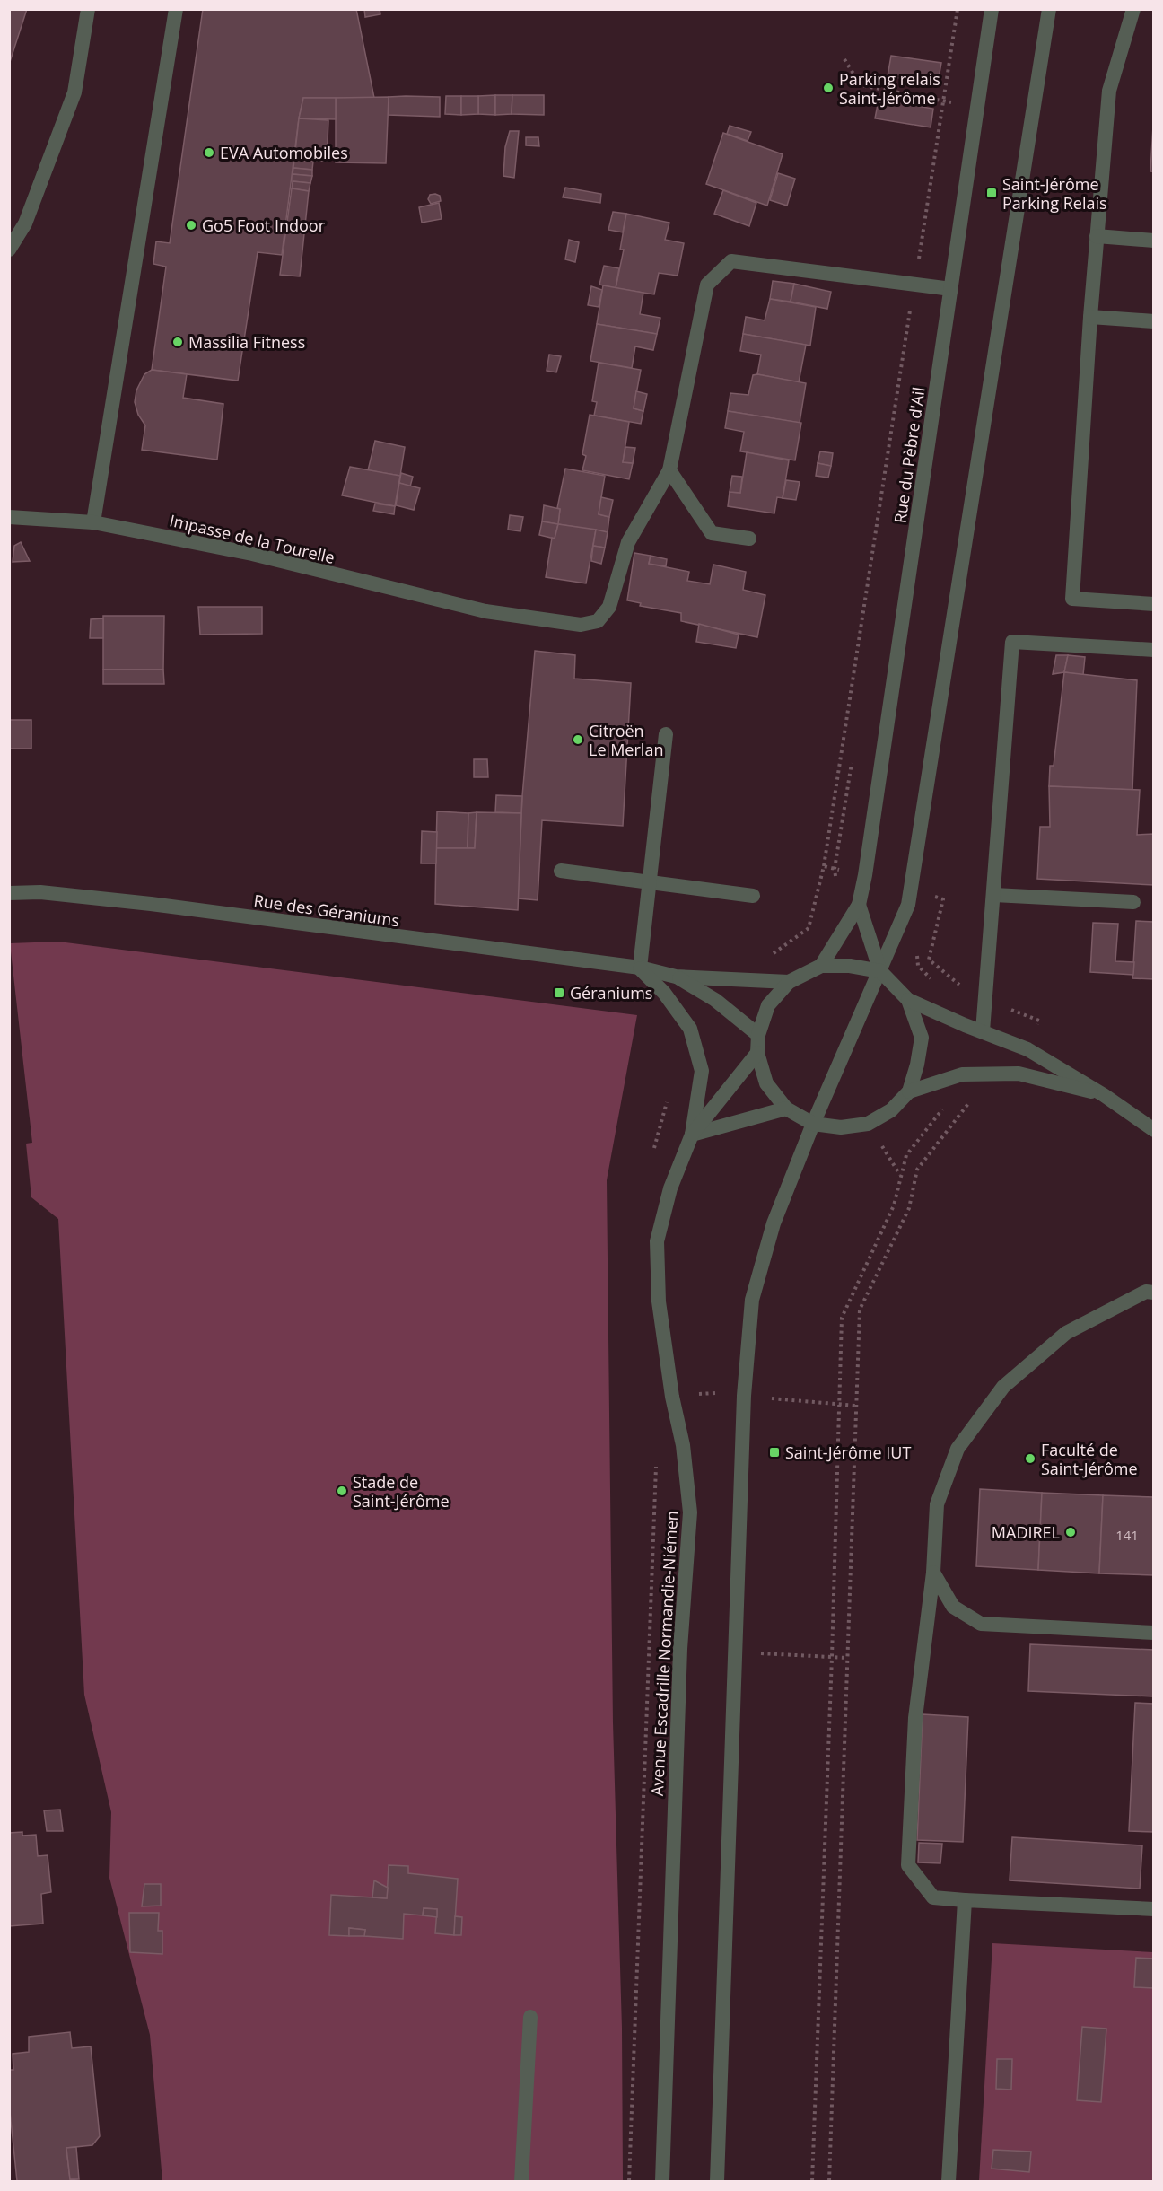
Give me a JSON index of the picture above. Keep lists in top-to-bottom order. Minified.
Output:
{"streets":{"street":["Rue du Pèbre d'Ail","Impasse de la Tourelle","Rue des Géraniums","Avenue Escadrille Normandie-Niémen"]},"places":{"other":["Parking relais Saint-Jérôme","EVA Automobiles","Go5 Foot Indoor","Massilia Fitness","Citroën Le Merlan","Faculté de Saint-Jérôme","Stade de Saint-Jérôme","MADIREL"],"transit":["Saint-Jérôme Parking Relais","Géraniums","Saint-Jérôme IUT"]},"house_numbers":["141"]}
